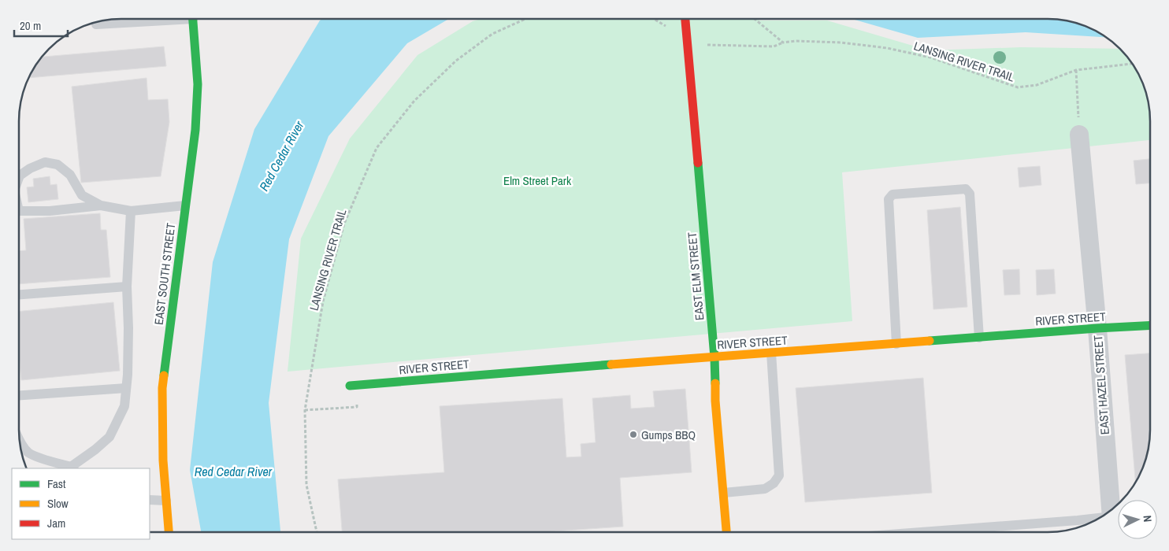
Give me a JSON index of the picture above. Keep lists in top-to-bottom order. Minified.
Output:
{"streets":{"street":["EAST SOUTH STREET","EAST ELM STREET","RIVER STREET","EAST HAZEL STREET"],"path":["LANSING RIVER TRAIL"]},"crossings":[["EAST ELM STREET","RIVER STREET"],["RIVER STREET","EAST HAZEL STREET"]],"water":["Red Cedar River"],"parks":["Elm Street Park"],"places":["Gumps BBQ"],"legend":["Fast","Slow","Jam"],"scale_bar":"20 m","north":"right"}
